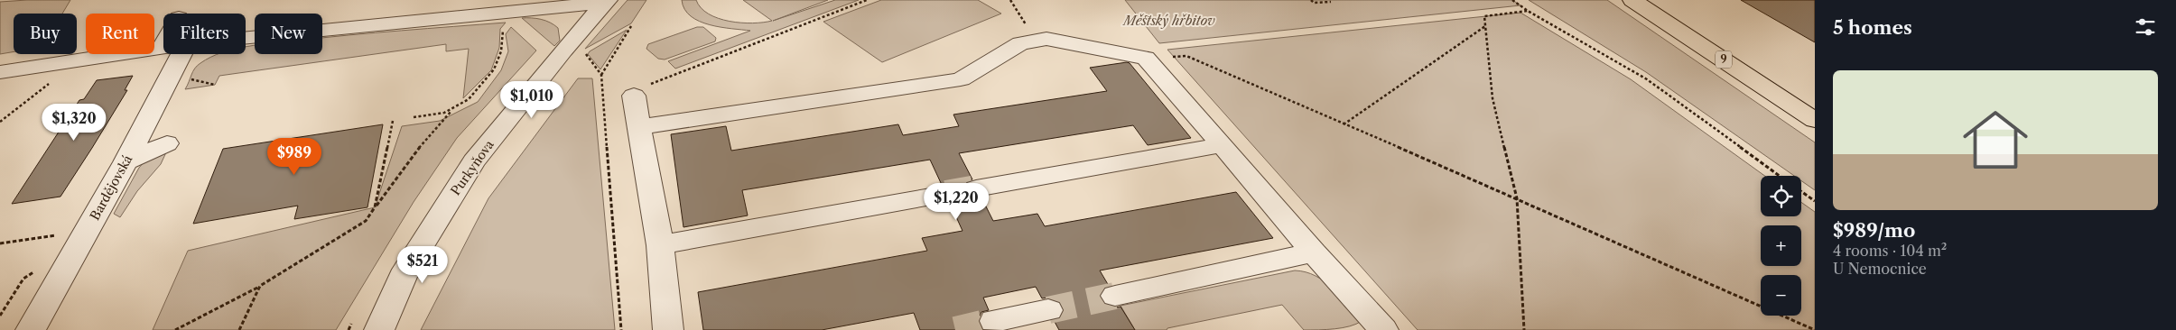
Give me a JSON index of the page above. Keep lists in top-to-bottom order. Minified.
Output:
{"streets":{"main road":["9"],"street":["Purkyňova","Bardějovská"]},"parks":["Městský hřbitov"],"page":{"heading":"5 homes","chip":["Buy","Rent","Filters","New"],"list":[{"name":"$989/mo","note":"4 rooms · 104 m² · U Nemocnice"}],"price":["$1,010","$1,320","$989","$1,220","$521"],"map_buttons":["+","−"]}}
